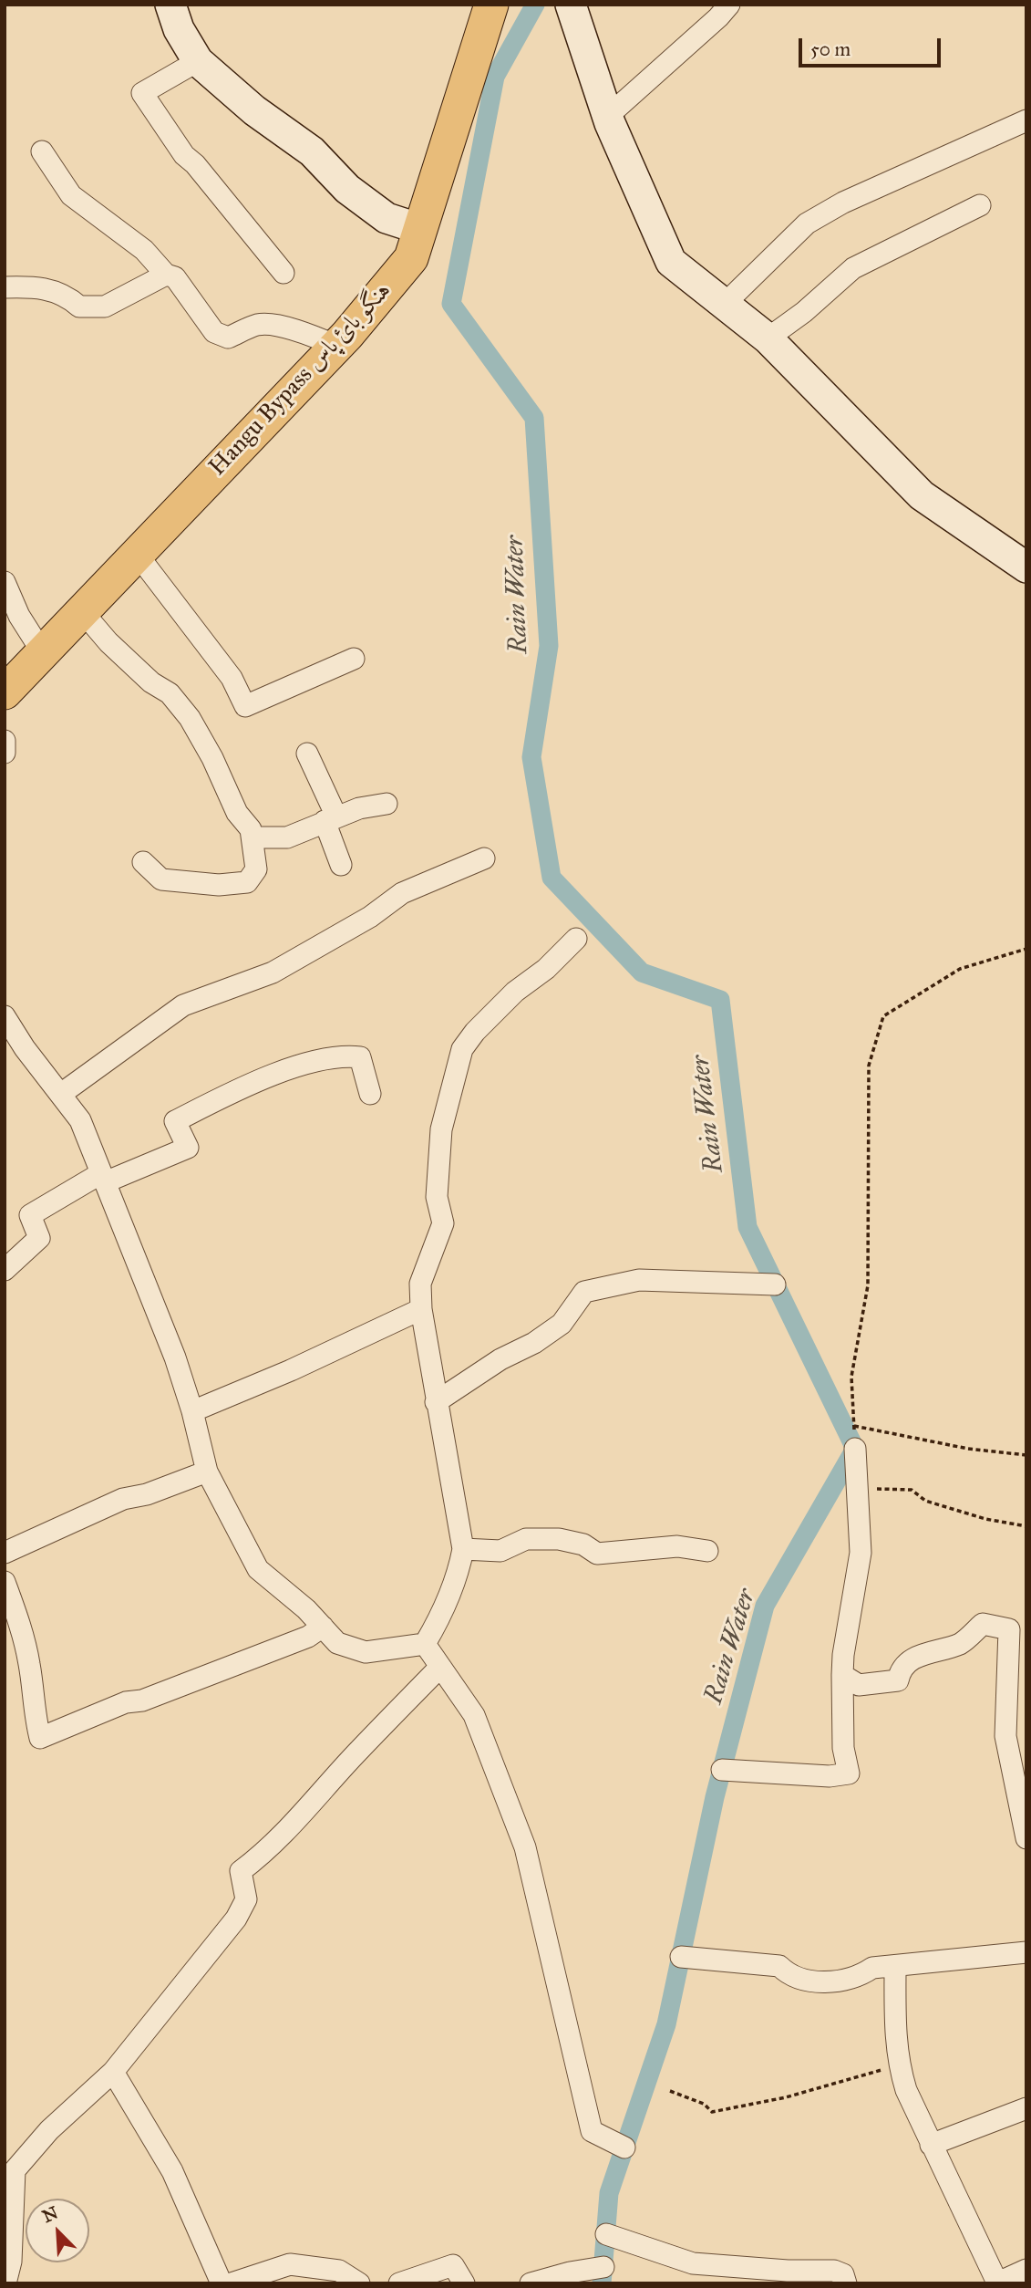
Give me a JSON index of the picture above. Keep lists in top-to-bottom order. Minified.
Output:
{"streets":{"main road":["Hangu Bypass ہنگو بائ پاس"]},"water":["Rain Water"],"scale_bar":"50 m","north":"top left"}
